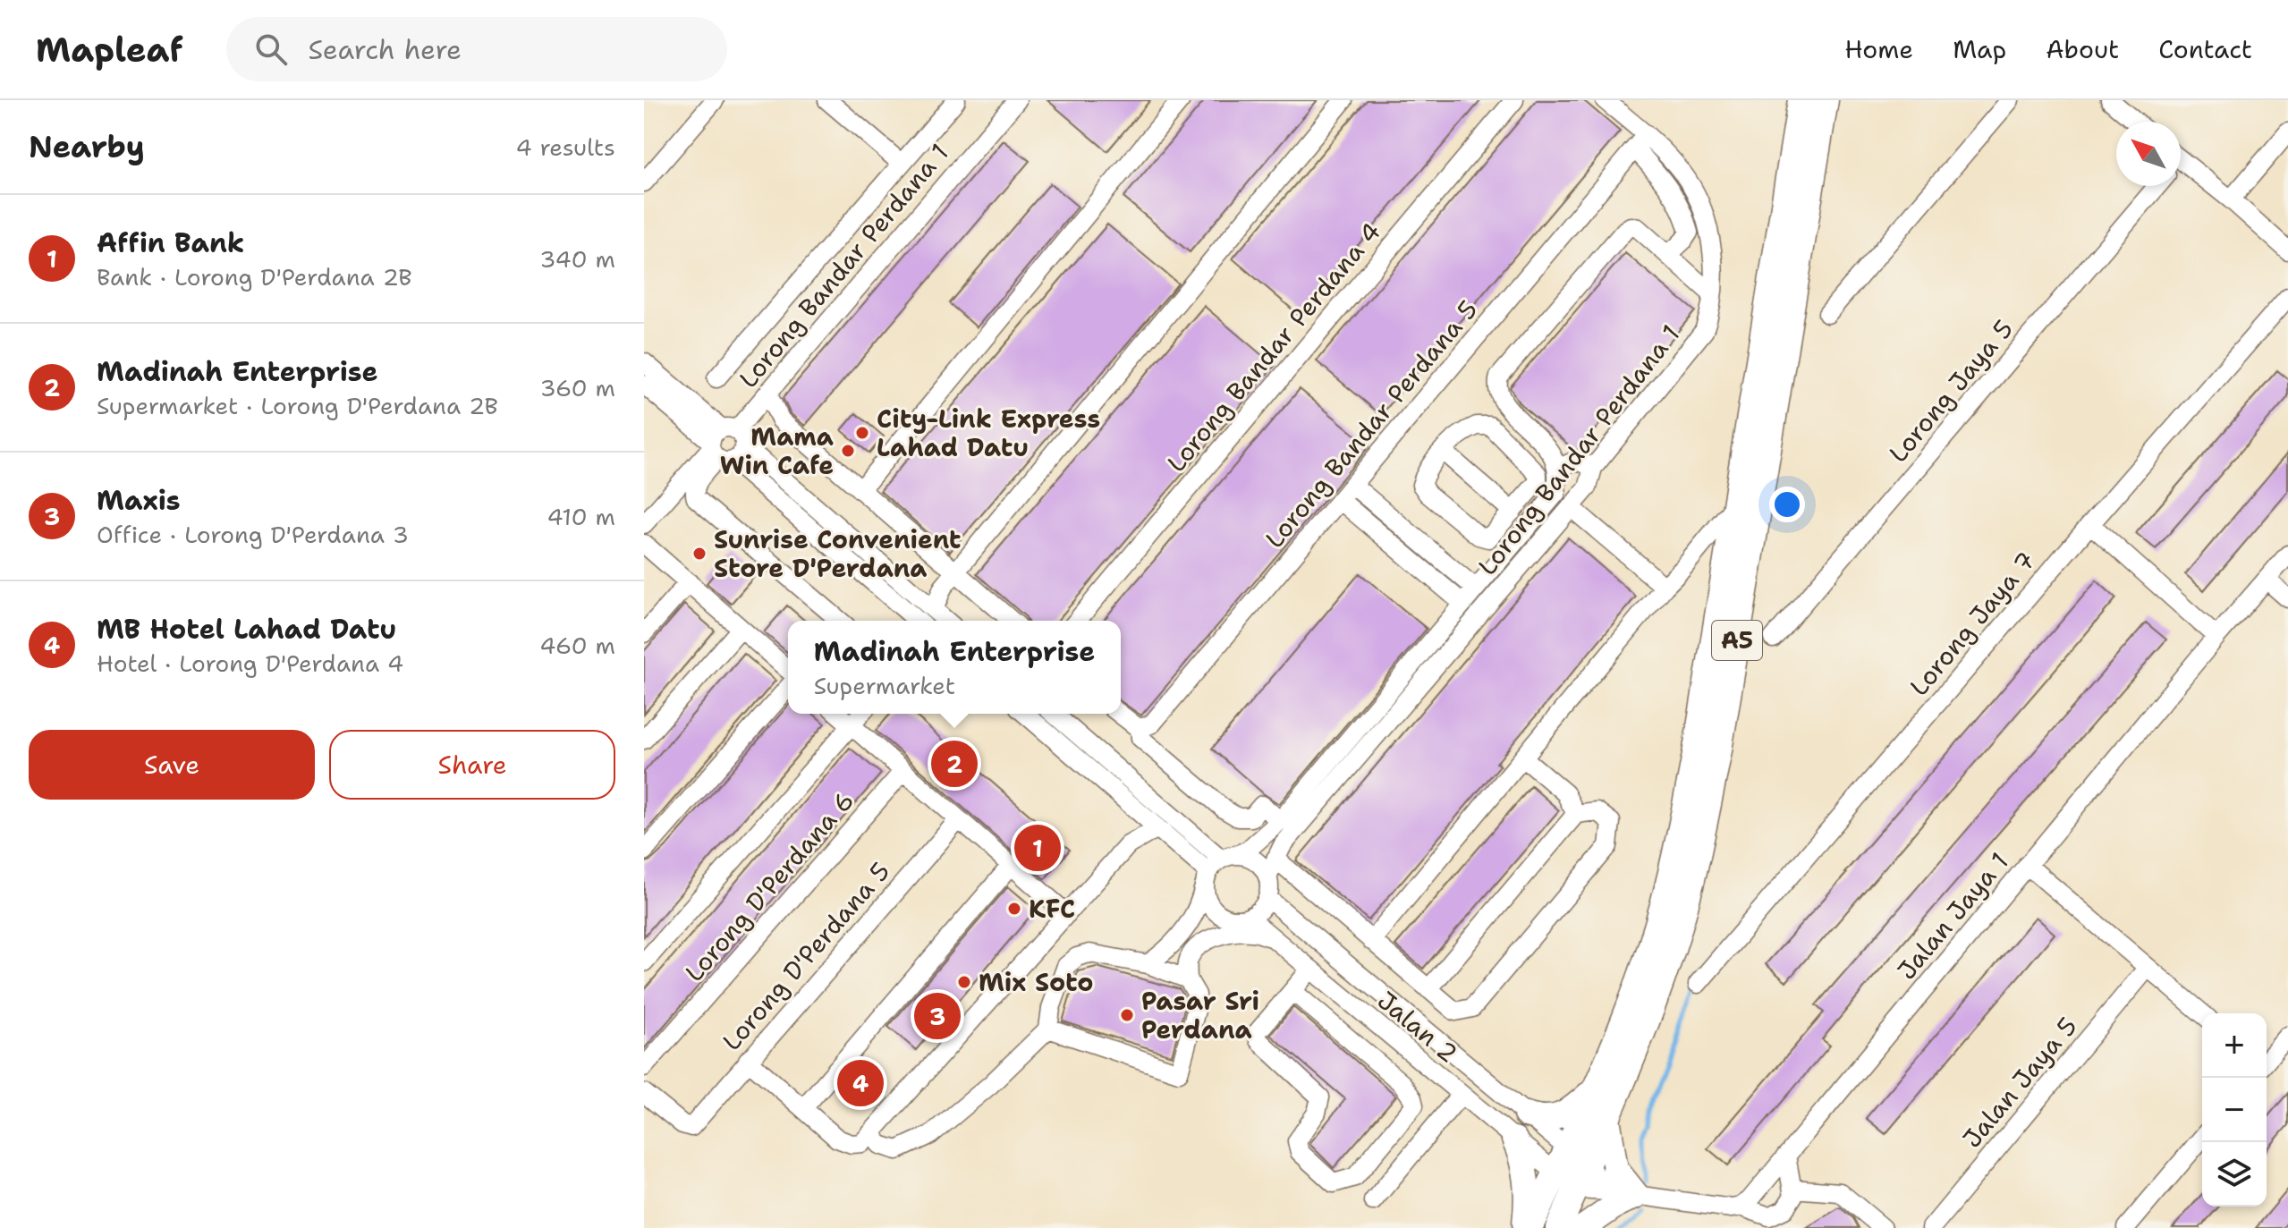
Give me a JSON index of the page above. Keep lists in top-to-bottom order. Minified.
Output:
{"streets":{"highway":["A5"],"street":["Lorong Bandar Perdana 1","Lorong Bandar Perdana 4","Lorong Jaya 5","Lorong Bandar Perdana 5","Lorong Jaya 7","Lorong D'Perdana 6","Jalan Jaya 1","Lorong D'Perdana 5","Jalan 2","Jalan Jaya 5"]},"crossings":[["Lorong Bandar Perdana 1","Lorong Bandar Perdana 5"],["Lorong Bandar Perdana 1","Jalan 2"],["A5","Jalan 2"]],"places":["City-Link Express Lahad Datu","Mama Win Cafe","Sunrise Convenient Store D'Perdana","KFC","Mix Soto","Pasar Sri Perdana"],"north":"top left","page":{"header":"Mapleaf","search":"Search here","nav":["Home","Map","About","Contact"],"heading":["Nearby","4 results"],"list":[{"mark":"1","name":"Affin Bank","note":"Bank · Lorong D'Perdana 2B","value":"340 m"},{"mark":"2","name":"Madinah Enterprise","note":"Supermarket · Lorong D'Perdana 2B","value":"360 m"},{"mark":"3","name":"Maxis","note":"Office · Lorong D'Perdana 3","value":"410 m"},{"mark":"4","name":"MB Hotel Lahad Datu","note":"Hotel · Lorong D'Perdana 4","value":"460 m"}],"popup":["Madinah Enterprise","Supermarket"],"buttons":["Save","Share"],"pins":["2","1","3","4"],"map_buttons":["+","−"]}}
